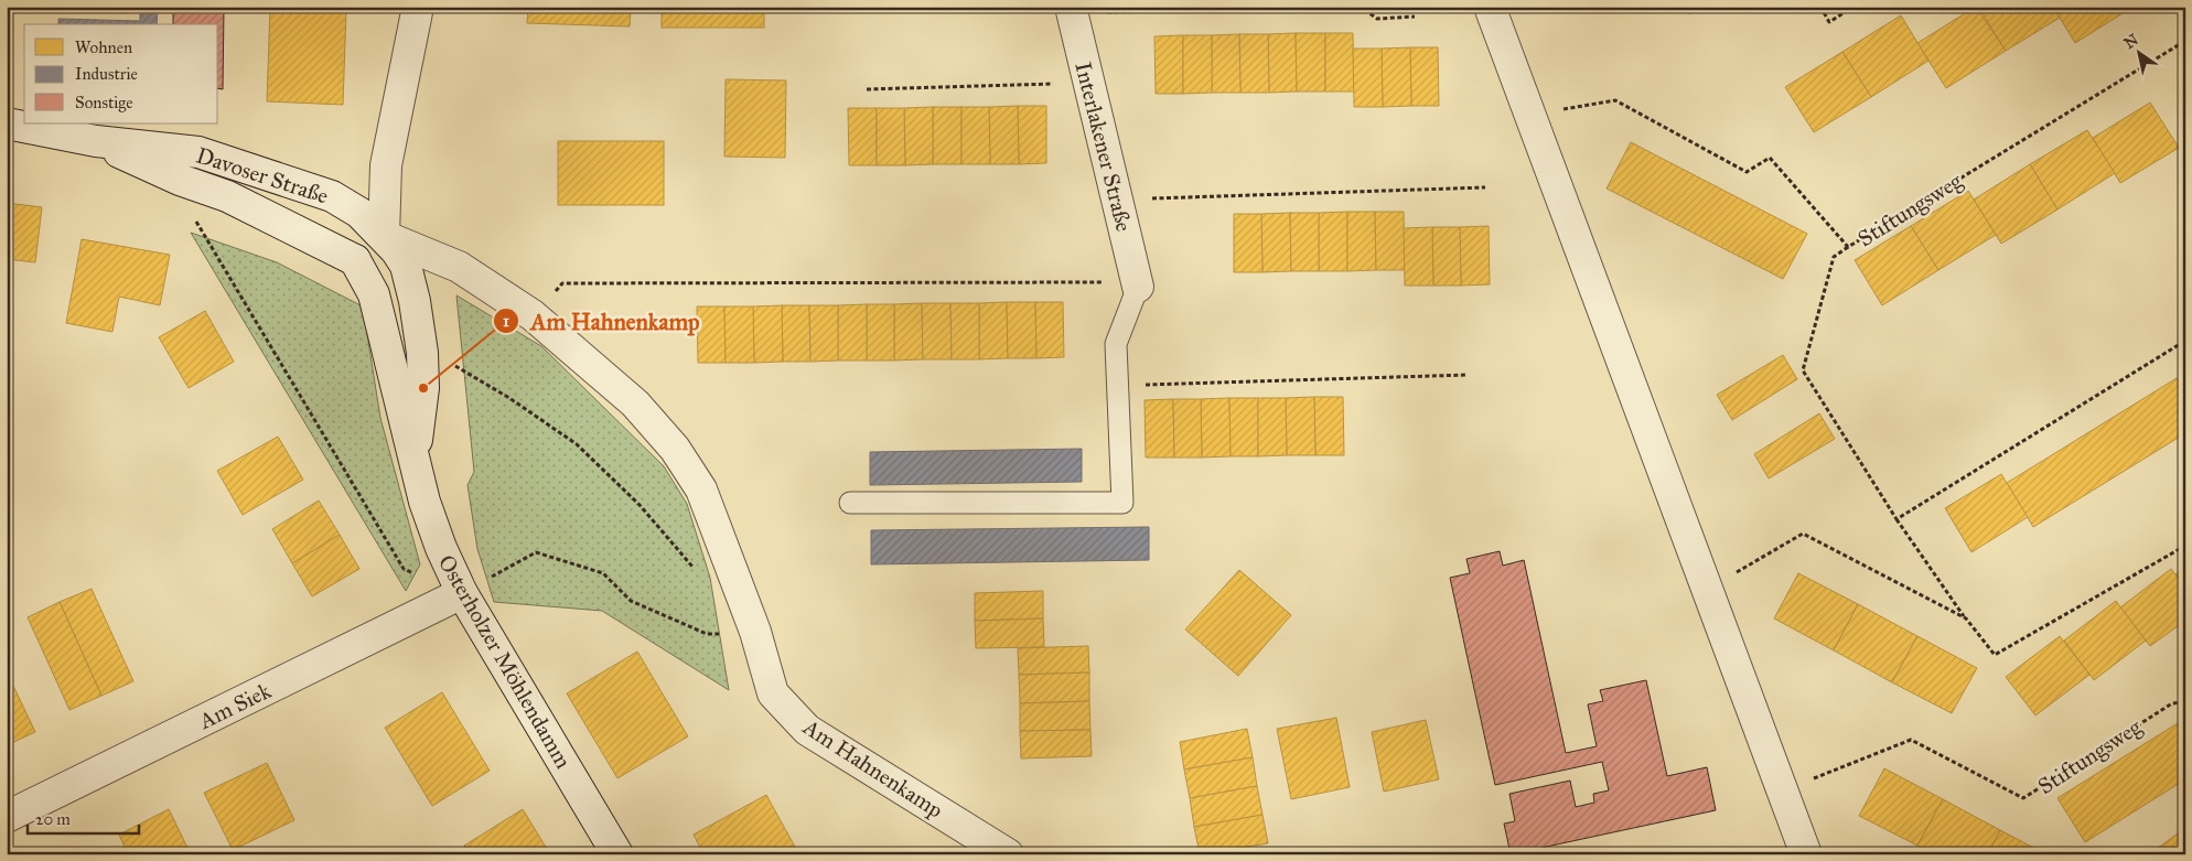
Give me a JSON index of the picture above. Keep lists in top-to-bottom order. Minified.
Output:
{"streets":{"street":["Interlakener Straße","Davoser Straße","Osterholzer Möhlendamm","Am Siek","Am Hahnenkamp"],"path":["Stiftungsweg"]},"crossings":[["Davoser Straße","Osterholzer Möhlendamm"],["Davoser Straße","Am Hahnenkamp"],["Osterholzer Möhlendamm","Am Siek"],["Osterholzer Möhlendamm","Am Hahnenkamp"]],"places":["Am Hahnenkamp"],"legend":["Wohnen","Industrie","Sonstige"],"scale_bar":"20 m","north":"top left"}
